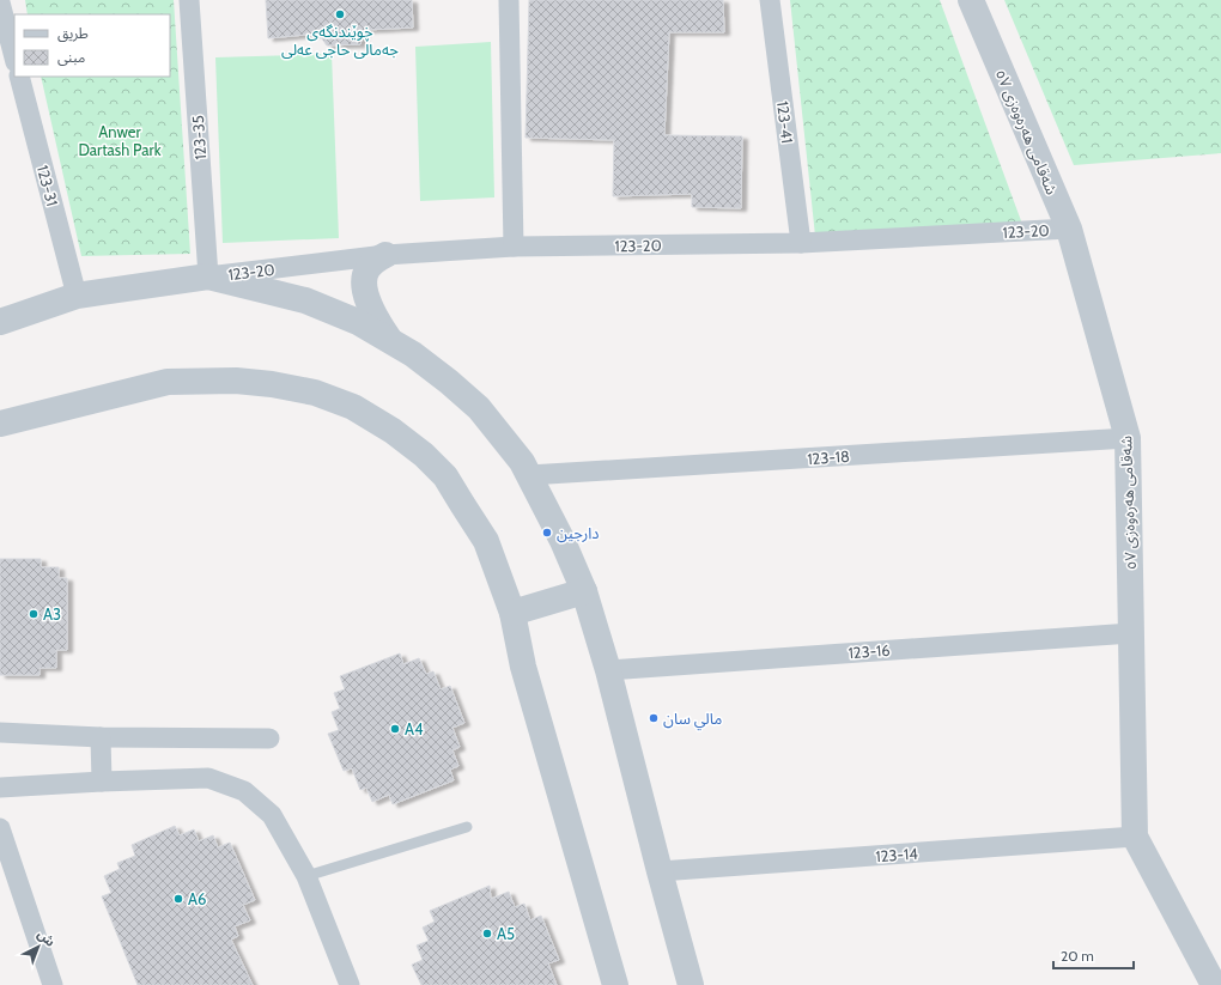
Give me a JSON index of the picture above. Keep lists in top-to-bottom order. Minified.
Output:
{"streets":{"street":["123-41","شەقامی هەرەوەزی ٥٧","123-35","123-31","123-20","123-18","123-16","123-14"]},"crossings":[["123-41","123-20"],["شەقامی هەرەوەزی ٥٧","123-20"],["شەقامی هەرەوەزی ٥٧","123-18"],["شەقامی هەرەوەزی ٥٧","123-16"],["شەقامی هەرەوەزی ٥٧","123-14"],["123-35","123-20"]],"parks":["Anwer Dartash Park"],"places":["خوێندنگەی جەماڵی حاجی عەلی","دارجين","A3","مالي سان","A4","A6","A5"],"legend":["طريق","مبنى"],"scale_bar":"20 m","north":"top right"}
